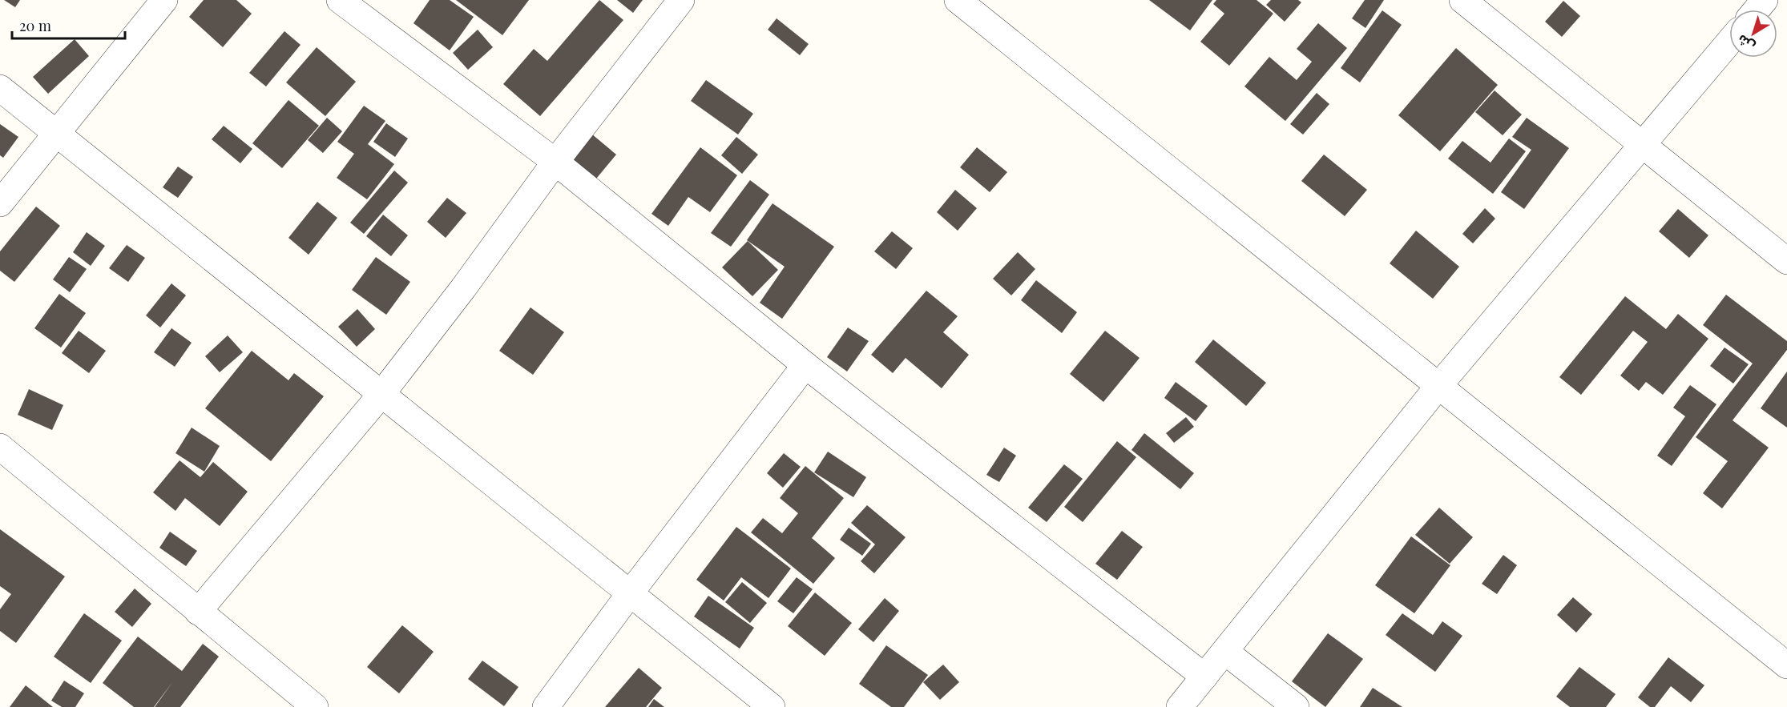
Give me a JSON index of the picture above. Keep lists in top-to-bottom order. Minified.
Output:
{"scale_bar":"20 m","north":"bottom left"}
